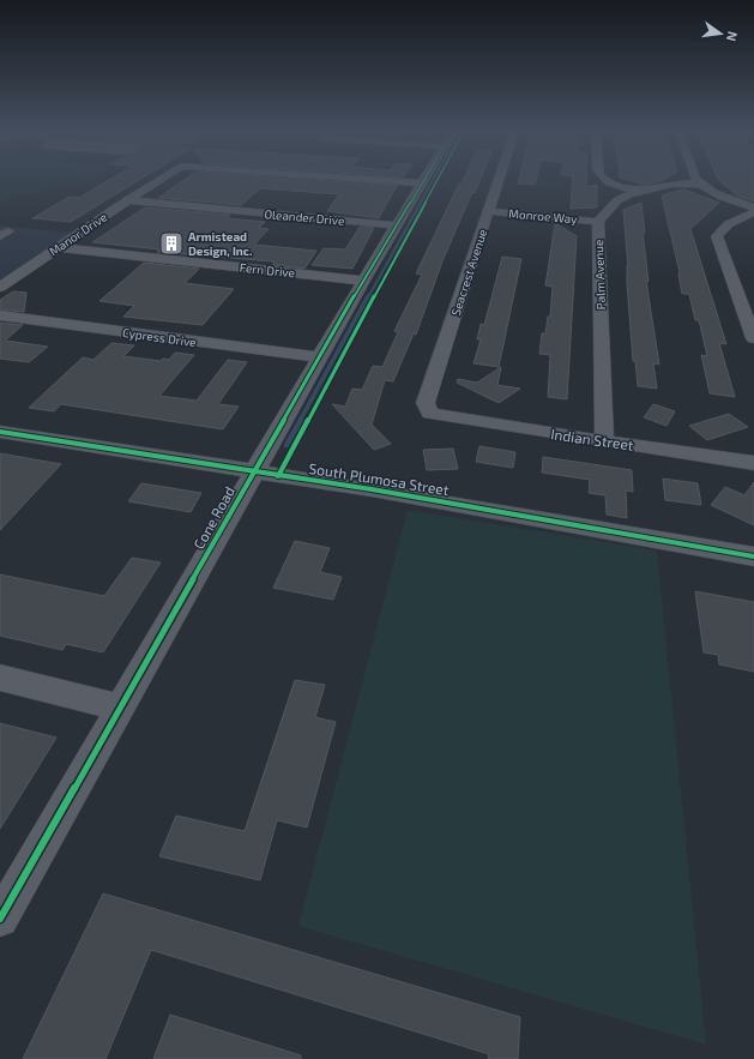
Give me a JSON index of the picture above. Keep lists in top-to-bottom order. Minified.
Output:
{"streets":{"street":["Monroe Way","Oleander Drive","Manor Drive","Fern Drive","Seacrest Avenue","Palm Avenue","Cypress Drive","Indian Street","South Plumosa Street","Cone Road"]},"crossings":[["Monroe Way","Seacrest Avenue"],["Monroe Way","Palm Avenue"],["Oleander Drive","Manor Drive"],["Oleander Drive","Cone Road"],["Manor Drive","Fern Drive"],["Manor Drive","Cone Road"],["Fern Drive","Cone Road"],["Seacrest Avenue","Indian Street"],["Palm Avenue","Indian Street"],["Cypress Drive","Cone Road"],["South Plumosa Street","Cone Road"]],"places":{"building":["Armistead Design, Inc."]},"north":"right"}
